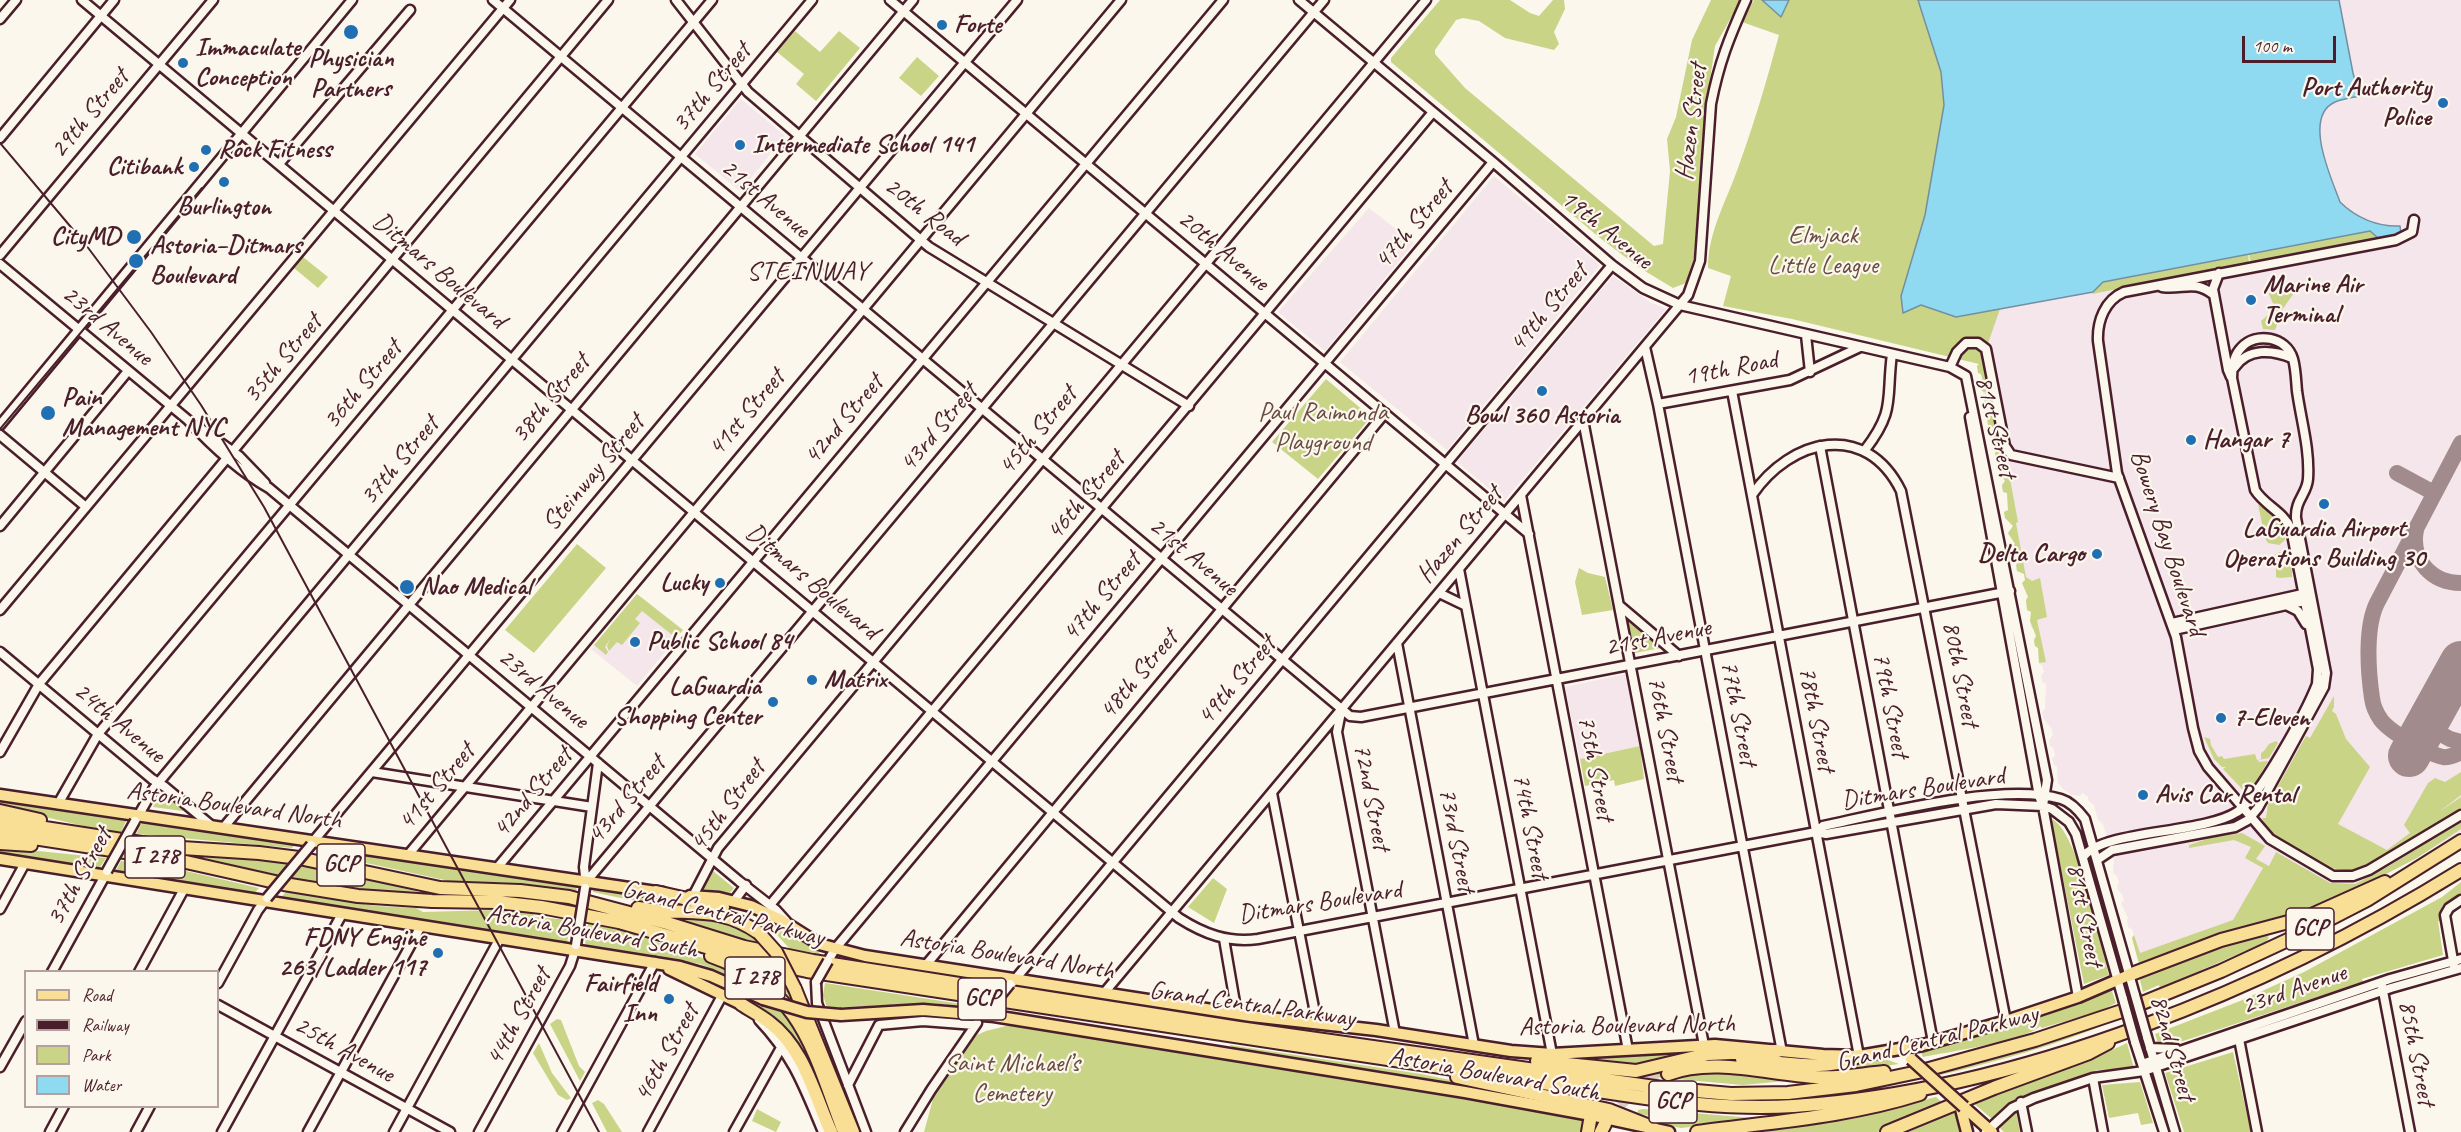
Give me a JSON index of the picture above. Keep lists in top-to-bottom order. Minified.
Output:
{"streets":{"highway":["I 278","GCP","Grand Central Parkway"],"main road":["Astoria Boulevard North","Astoria Boulevard South"],"street":["37th Street","29th Street","Hazen Street","21st Avenue","20th Road","47th Street","19th Avenue","20th Avenue","Ditmars Boulevard","49th Street","23rd Avenue","35th Street","19th Road","36th Street","38th Street","41st Street","42nd Street","81st Street","43rd Street","45th Street","Steinway Street","46th Street","Bowery Bay Boulevard","80th Street","48th Street","79th Street","77th Street","78th Street","24th Avenue","76th Street","75th Street","72nd Street","74th Street","73rd Street","44th Street","82nd Street","25th Avenue","85th Street"]},"crossings":[["37th Street","21st Avenue"],["37th Street","20th Road"],["37th Street","Ditmars Boulevard"],["37th Street","23rd Avenue"],["37th Street","24th Avenue"],["37th Street","Astoria Boulevard North"],["37th Street","Astoria Boulevard South"],["29th Street","Ditmars Boulevard"],["Hazen Street","21st Avenue"],["Hazen Street","19th Avenue"],["Hazen Street","20th Avenue"],["Hazen Street","Ditmars Boulevard"],["Hazen Street","77th Street"],["Hazen Street","76th Street"],["Hazen Street","75th Street"],["Hazen Street","72nd Street"],["Hazen Street","Astoria Boulevard North"],["Hazen Street","74th Street"],["Hazen Street","73rd Street"],["21st Avenue","47th Street"],["21st Avenue","49th Street"],["21st Avenue","35th Street"],["21st Avenue","36th Street"],["21st Avenue","38th Street"],["21st Avenue","41st Street"],["21st Avenue","42nd Street"],["21st Avenue","81st Street"],["21st Avenue","43rd Street"],["21st Avenue","45th Street"],["21st Avenue","Steinway Street"],["21st Avenue","46th Street"],["21st Avenue","80th Street"],["21st Avenue","48th Street"],["21st Avenue","79th Street"],["21st Avenue","77th Street"],["21st Avenue","78th Street"],["21st Avenue","76th Street"],["21st Avenue","75th Street"],["21st Avenue","72nd Street"],["21st Avenue","74th Street"],["21st Avenue","73rd Street"],["20th Road","36th Street"],["20th Road","38th Street"],["20th Road","41st Street"],["20th Road","42nd Street"],["20th Road","43rd Street"],["20th Road","45th Street"],["20th Road","Steinway Street"],["20th Road","46th Street"],["47th Street","19th Avenue"],["47th Street","20th Avenue"],["47th Street","Ditmars Boulevard"],["47th Street","Astoria Boulevard North"],["19th Avenue","49th Street"],["19th Avenue","19th Road"],["19th Avenue","81st Street"],["19th Avenue","43rd Street"],["19th Avenue","45th Street"],["19th Avenue","46th Street"],["20th Avenue","49th Street"],["20th Avenue","38th Street"],["20th Avenue","41st Street"],["20th Avenue","42nd Street"],["20th Avenue","43rd Street"],["20th Avenue","45th Street"],["20th Avenue","Steinway Street"],["20th Avenue","46th Street"],["20th Avenue","48th Street"],["20th Avenue","75th Street"],["Ditmars Boulevard","49th Street"],["Ditmars Boulevard","35th Street"],["Ditmars Boulevard","36th Street"],["Ditmars Boulevard","38th Street"],["Ditmars Boulevard","41st Street"],["Ditmars Boulevard","42nd Street"],["Ditmars Boulevard","81st Street"],["Ditmars Boulevard","43rd Street"],["Ditmars Boulevard","45th Street"],["Ditmars Boulevard","Steinway Street"],["Ditmars Boulevard","46th Street"],["Ditmars Boulevard","80th Street"],["Ditmars Boulevard","48th Street"],["Ditmars Boulevard","79th Street"],["Ditmars Boulevard","77th Street"],["Ditmars Boulevard","78th Street"],["Ditmars Boulevard","76th Street"],["Ditmars Boulevard","75th Street"],["Ditmars Boulevard","72nd Street"],["Ditmars Boulevard","74th Street"],["Ditmars Boulevard","73rd Street"],["Ditmars Boulevard","Grand Central Parkway"],["Ditmars Boulevard","82nd Street"],["49th Street","Astoria Boulevard North"],["49th Street","Astoria Boulevard South"],["23rd Avenue","35th Street"],["23rd Avenue","36th Street"],["23rd Avenue","38th Street"],["23rd Avenue","41st Street"],["23rd Avenue","42nd Street"],["23rd Avenue","43rd Street"],["23rd Avenue","45th Street"],["23rd Avenue","Steinway Street"],["23rd Avenue","46th Street"],["23rd Avenue","Astoria Boulevard North"],["23rd Avenue","44th Street"],["23rd Avenue","82nd Street"],["23rd Avenue","85th Street"],["35th Street","24th Avenue"],["19th Road","77th Street"],["19th Road","78th Street"],["36th Street","24th Avenue"],["36th Street","Astoria Boulevard North"],["38th Street","Astoria Boulevard North"],["41st Street","Astoria Boulevard North"],["42nd Street","Astoria Boulevard North"],["81st Street","Grand Central Parkway"],["43rd Street","Astoria Boulevard North"],["43rd Street","44th Street"],["45th Street","Astoria Boulevard North"],["Steinway Street","Astoria Boulevard North"],["Steinway Street","Astoria Boulevard South"],["80th Street","Grand Central Parkway"],["48th Street","Astoria Boulevard North"],["79th Street","Grand Central Parkway"],["77th Street","Astoria Boulevard North"],["78th Street","Astoria Boulevard North"],["24th Avenue","Astoria Boulevard North"],["76th Street","Astoria Boulevard North"],["75th Street","Astoria Boulevard North"],["72nd Street","Astoria Boulevard North"],["Astoria Boulevard North","74th Street"],["Astoria Boulevard North","73rd Street"],["Astoria Boulevard North","Grand Central Parkway"],["Astoria Boulevard North","44th Street"],["I 278","Grand Central Parkway"],["Grand Central Parkway","82nd Street"],["Astoria Boulevard South","44th Street"]],"districts":["STEINWAY"],"parks":["Elmjack Little League","Paul Raimonda Playground","Saint Michael’s Cemetery"],"places":["Forte","Physician Partners","Immaculate Conception","Port Authority Police","Intermediate School 141","Rock Fitness","Citibank","Burlington","CityMD","Astoria–Ditmars Boulevard","Marine Air Terminal","Bowl 360 Astoria","Pain Management NYC","Hangar 7","LaGuardia Airport Operations Building 30","Delta Cargo","Lucky","Nao Medical","Public School 84","Matrix","LaGuardia Shopping Center","7-Eleven","Avis Car Rental","FDNY Engine 263/Ladder 117","Fairfield Inn"],"legend":["Road","Railway","Park","Water"],"scale_bar":"100 m"}
